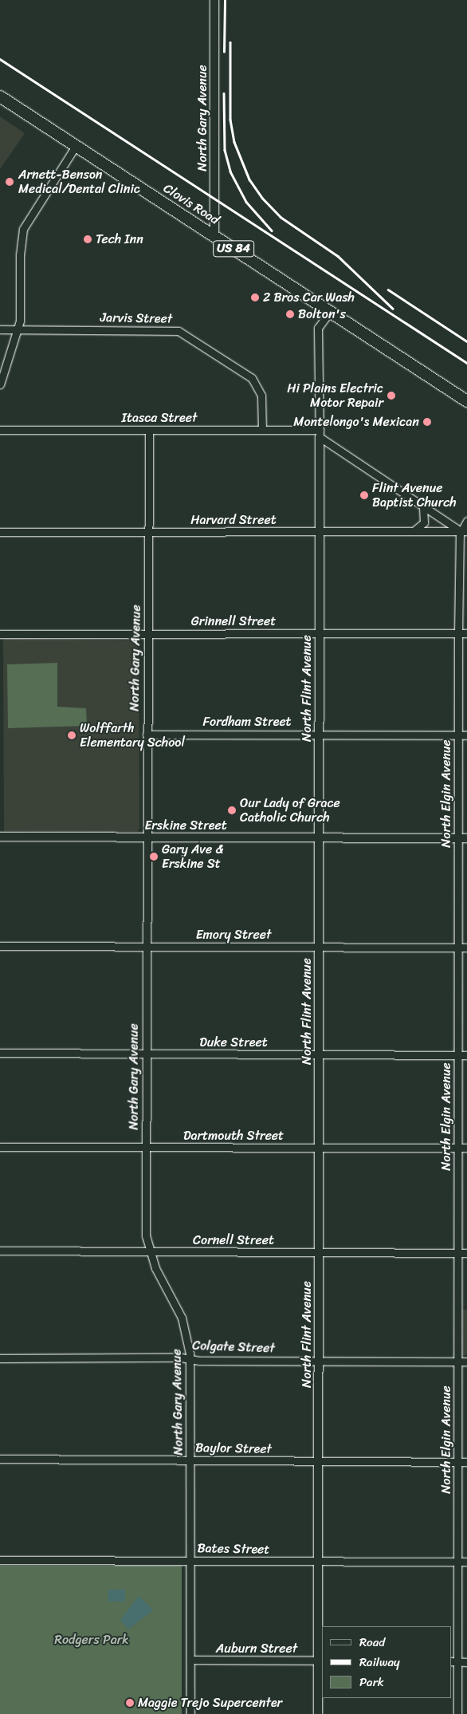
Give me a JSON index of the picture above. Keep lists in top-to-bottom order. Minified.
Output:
{"streets":{"highway":["Clovis Road","US 84"],"street":["North Gary Avenue","Jarvis Street","Itasca Street","Harvard Street","Grinnell Street","North Flint Avenue","Fordham Street","North Elgin Avenue","Erskine Street","Emory Street","Duke Street","Dartmouth Street","Cornell Street","Colgate Street","Baylor Street","Bates Street","Auburn Street"]},"crossings":[["North Gary Avenue","Clovis Road"],["North Gary Avenue","Itasca Street"],["North Gary Avenue","Harvard Street"],["North Gary Avenue","Grinnell Street"],["North Gary Avenue","Fordham Street"],["North Gary Avenue","Erskine Street"],["North Gary Avenue","Emory Street"],["North Gary Avenue","Duke Street"],["North Gary Avenue","Dartmouth Street"],["North Gary Avenue","Cornell Street"],["North Gary Avenue","Colgate Street"],["North Gary Avenue","Baylor Street"],["North Gary Avenue","Bates Street"],["North Gary Avenue","Auburn Street"],["Clovis Road","North Flint Avenue"],["Jarvis Street","Itasca Street"],["Itasca Street","North Flint Avenue"],["Harvard Street","North Flint Avenue"],["Harvard Street","North Elgin Avenue"],["Grinnell Street","North Flint Avenue"],["Grinnell Street","North Elgin Avenue"],["North Flint Avenue","Fordham Street"],["North Flint Avenue","Erskine Street"],["North Flint Avenue","Emory Street"],["North Flint Avenue","Duke Street"],["North Flint Avenue","Dartmouth Street"],["North Flint Avenue","Cornell Street"],["North Flint Avenue","Colgate Street"],["North Flint Avenue","Baylor Street"],["North Flint Avenue","Bates Street"],["North Flint Avenue","Auburn Street"],["Fordham Street","North Elgin Avenue"],["North Elgin Avenue","Erskine Street"],["North Elgin Avenue","Emory Street"],["North Elgin Avenue","Duke Street"],["North Elgin Avenue","Dartmouth Street"],["North Elgin Avenue","Cornell Street"],["North Elgin Avenue","Colgate Street"],["North Elgin Avenue","Baylor Street"],["North Elgin Avenue","Bates Street"]],"parks":["Rodgers Park"],"places":["Arnett-Benson Medical/Dental Clinic","Tech Inn","2 Bros Car Wash","Bolton's","Hi Plains Electric Motor Repair","Montelongo's Mexican","Flint Avenue Baptist Church","Wolffarth Elementary School","Our Lady of Grace Catholic Church","Gary Ave & Erskine St","Maggie Trejo Supercenter"],"legend":["Road","Railway","Park"]}
